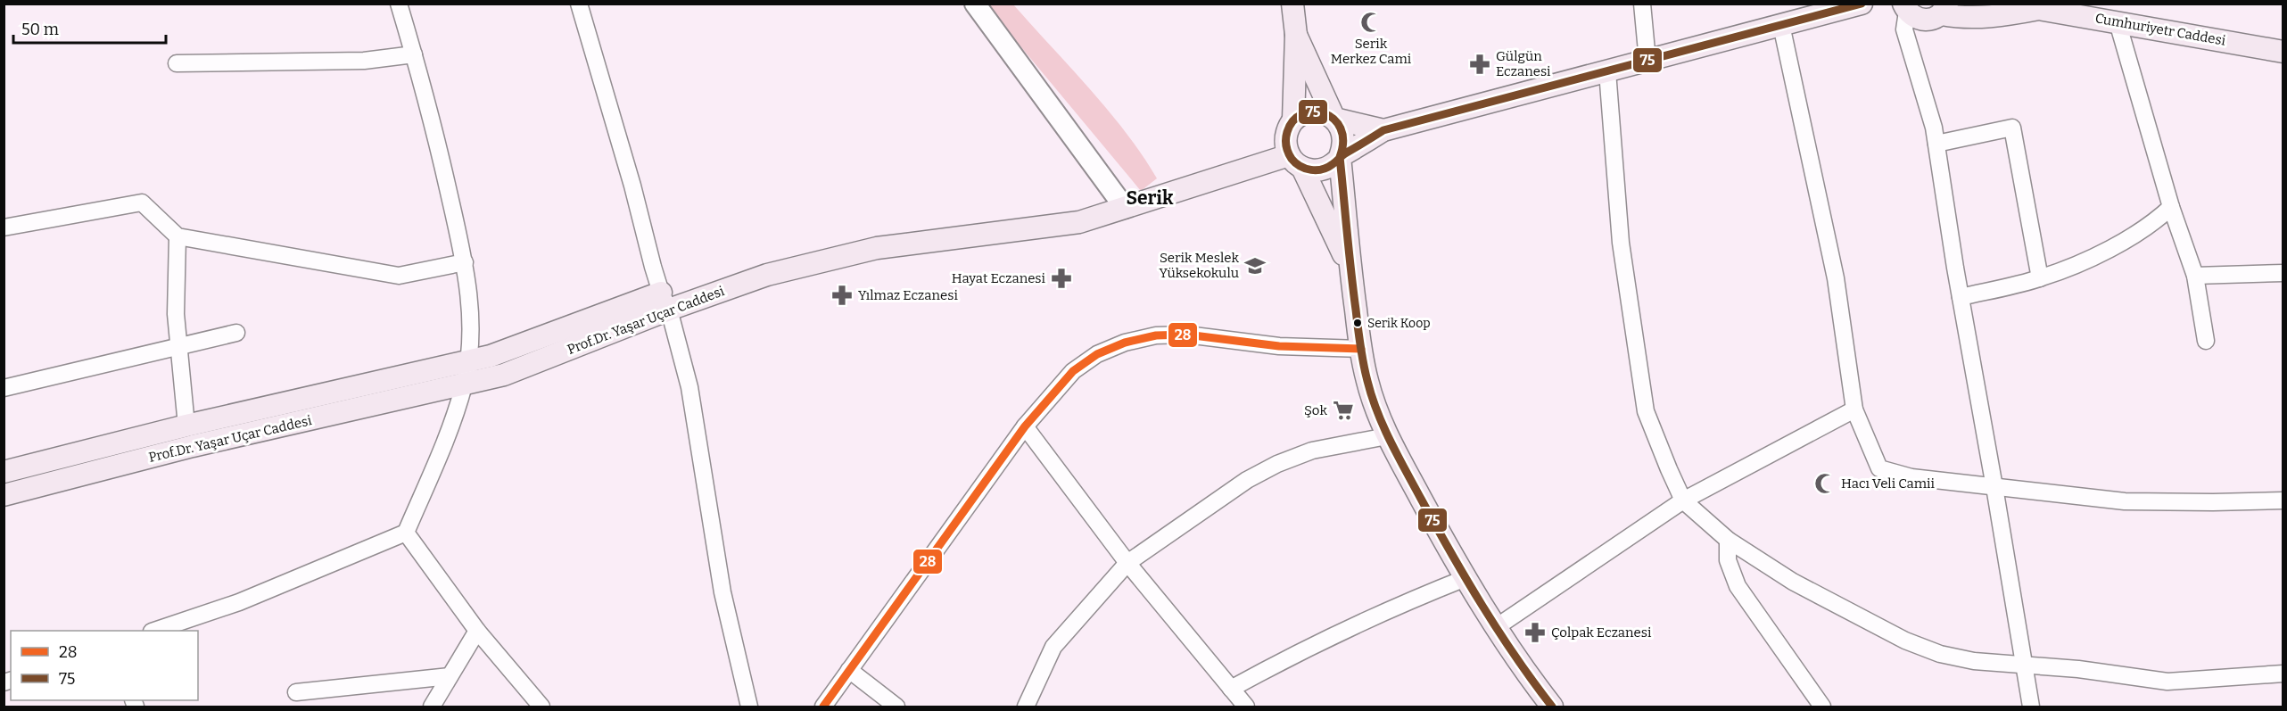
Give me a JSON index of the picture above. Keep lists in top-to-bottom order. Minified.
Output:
{"streets":{"main road":["Cumhuriyetr Caddesi","Prof.Dr. Yaşar Uçar Caddesi"]},"districts":["Serik"],"places":{"mosque":["Serik Merkez Cami","Hacı Veli Camii"],"pharmacy":["Gülgün Eczanesi","Hayat Eczanesi","Yılmaz Eczanesi","Çolpak Eczanesi"],"school or university":["Serik Meslek Yüksekokulu"],"other":["Serik Koop"],"supermarket":["Şok"]},"lines":["transit line 75","transit line 28"],"legend":["28","75"],"scale_bar":"50 m"}
